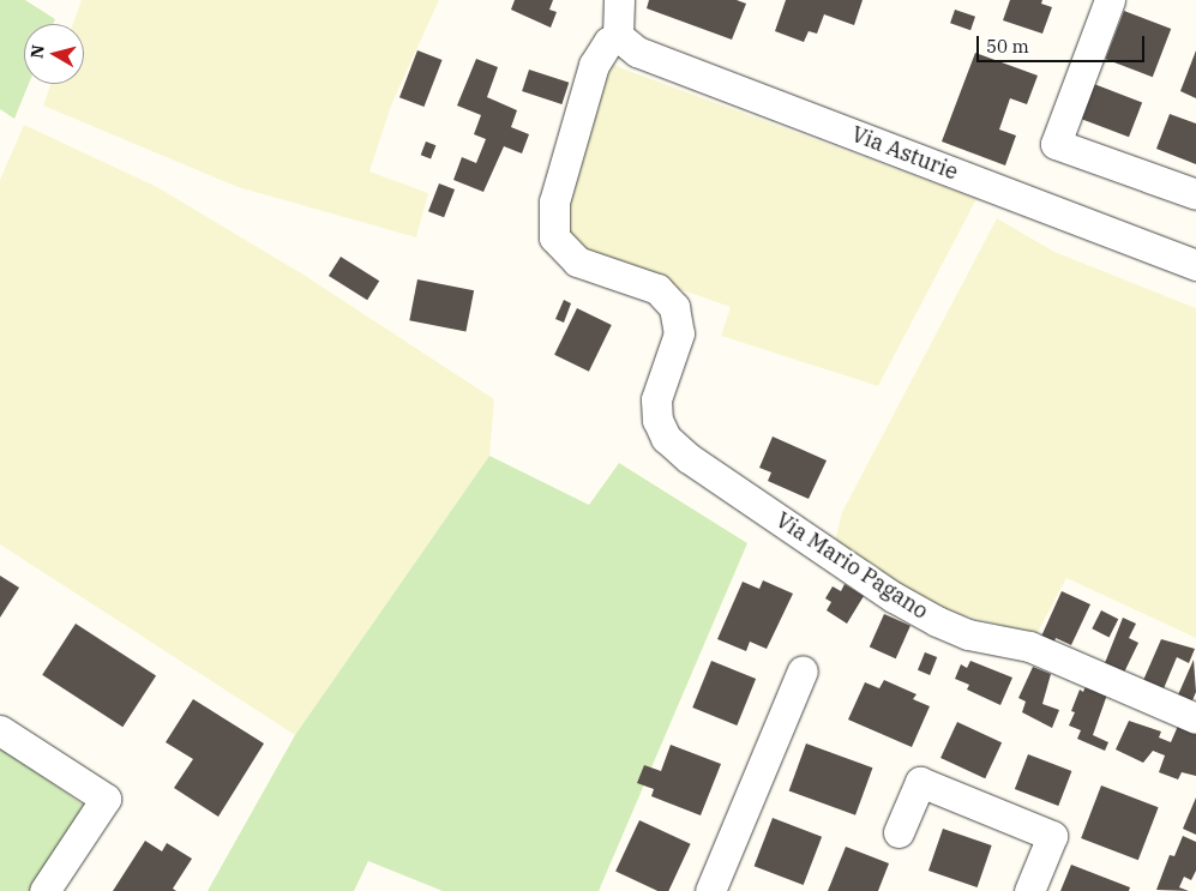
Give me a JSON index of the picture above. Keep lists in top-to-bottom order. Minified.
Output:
{"streets":{"street":["Via Asturie","Via Mario Pagano"]},"crossings":[["Via Asturie","Via Mario Pagano"]],"scale_bar":"50 m","north":"left"}
